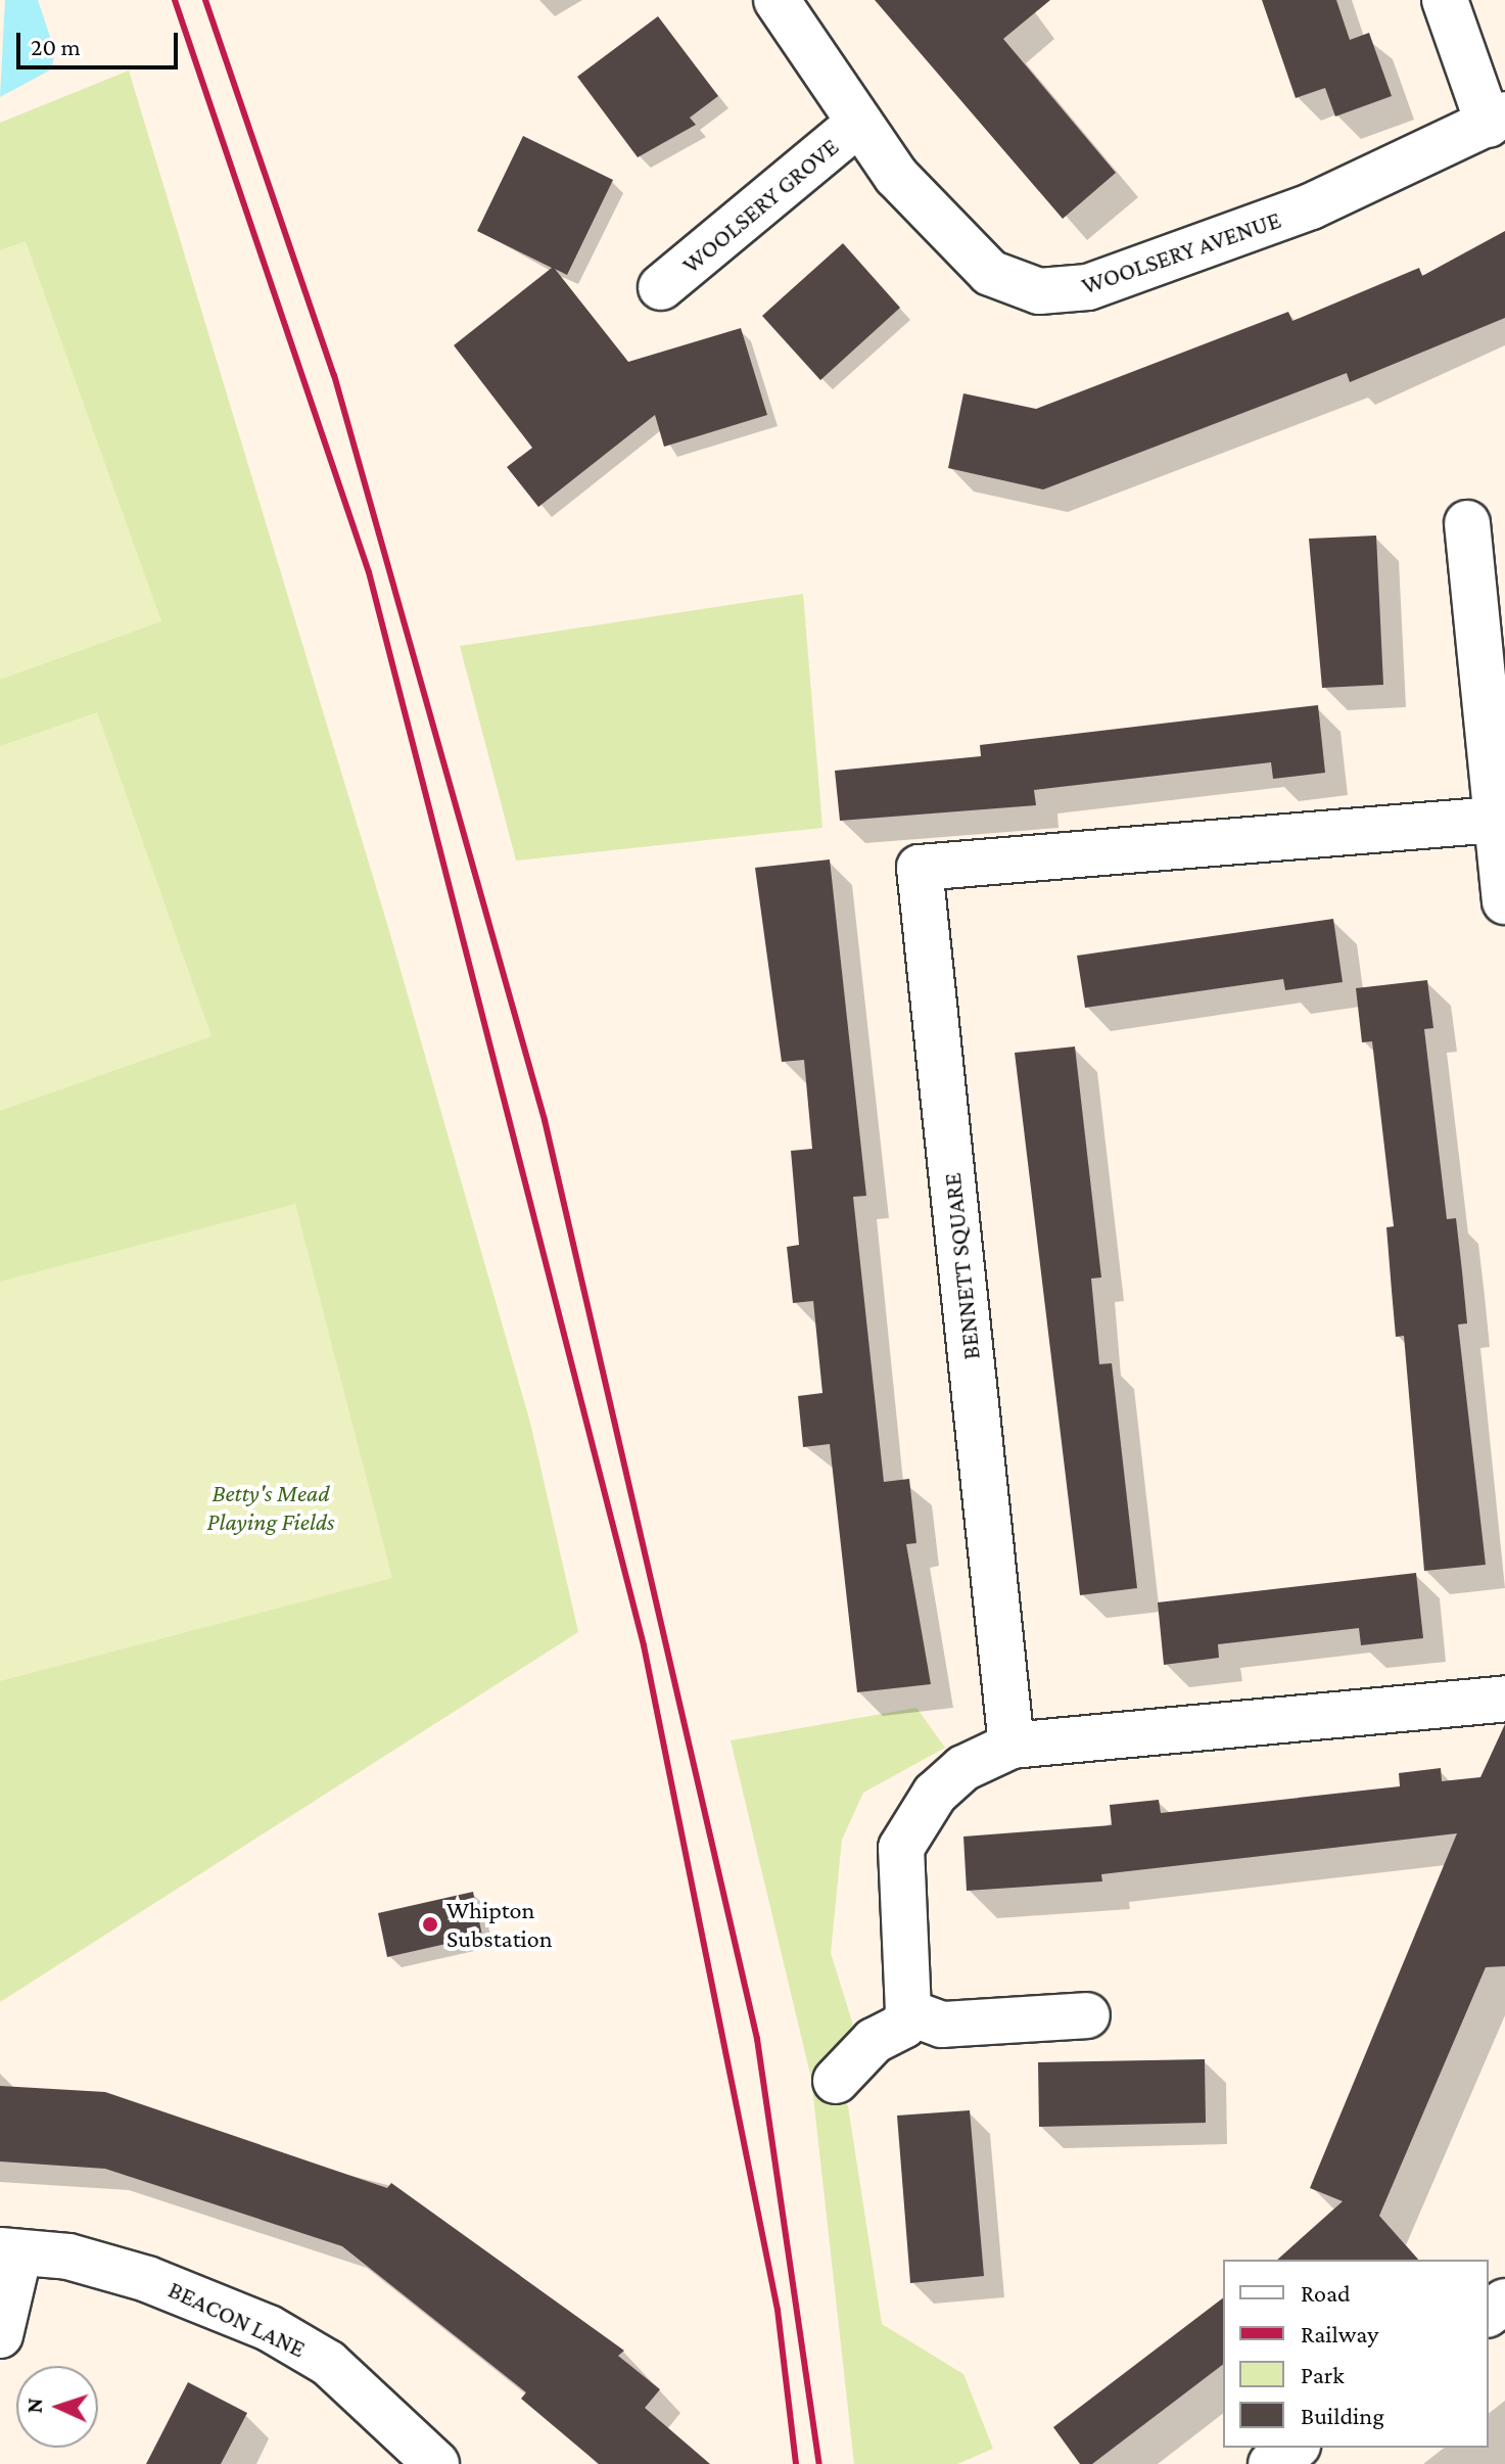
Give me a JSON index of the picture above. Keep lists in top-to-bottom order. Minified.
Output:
{"streets":{"street":["WOOLSERY GROVE","WOOLSERY AVENUE","BENNETT SQUARE","BEACON LANE"]},"crossings":[["WOOLSERY GROVE","WOOLSERY AVENUE"]],"parks":["Betty's Mead Playing Fields"],"places":["Whipton Substation"],"legend":["Road","Railway","Park","Building"],"scale_bar":"20 m","north":"left"}
